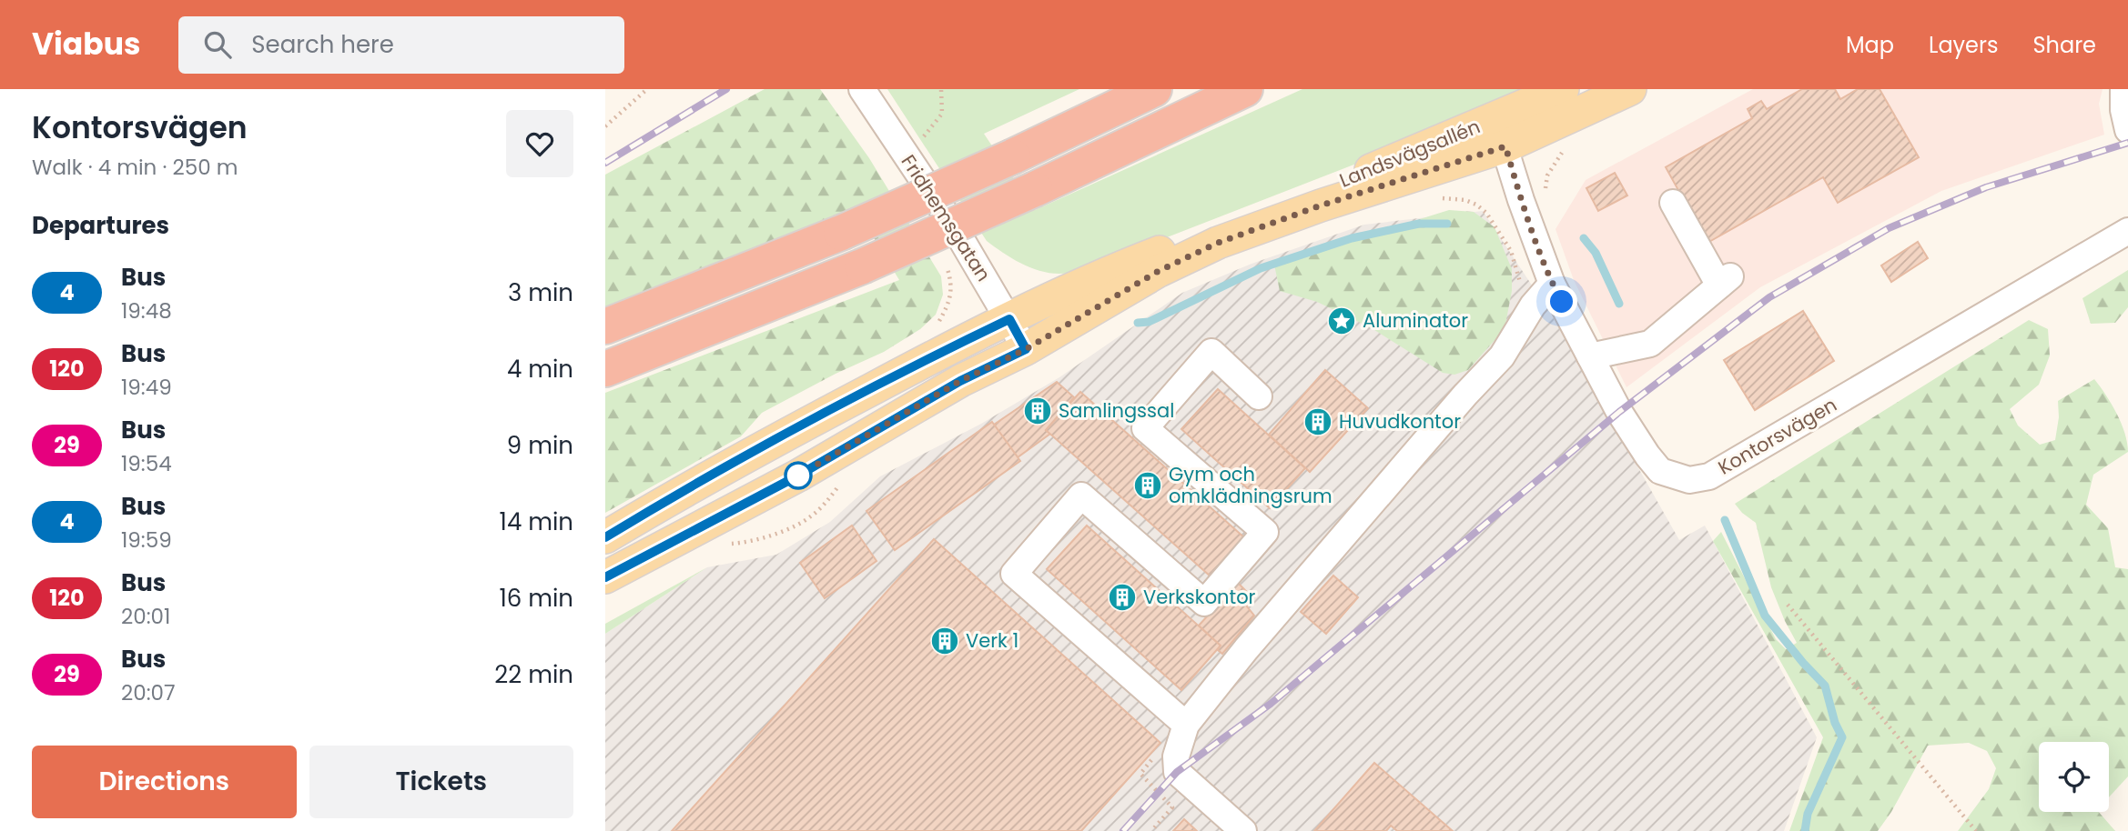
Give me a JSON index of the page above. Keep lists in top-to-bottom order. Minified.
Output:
{"streets":{"main road":["Landsvägsallén"],"street":["Fridhemsgatan","Kontorsvägen"]},"crossings":[["Landsvägsallén","Fridhemsgatan"],["Landsvägsallén","Kontorsvägen"]],"places":{"place":["Aluminator"],"building":["Samlingssal","Huvudkontor","Gym och omklädningsrum","Verkskontor","Verk 1"]},"lines":["bus line 4"],"page":{"header":"Viabus","search":"Search here","nav":["Map","Layers","Share"],"heading":[["Kontorsvägen","Walk · 4 min · 250 m"],"Departures"],"list":[{"mark":"4","name":"Bus","note":"19:48","value":"3 min"},{"mark":"120","name":"Bus","note":"19:49","value":"4 min"},{"mark":"29","name":"Bus","note":"19:54","value":"9 min"},{"mark":"4","name":"Bus","note":"19:59","value":"14 min"},{"mark":"120","name":"Bus","note":"20:01","value":"16 min"},{"mark":"29","name":"Bus","note":"20:07","value":"22 min"}],"buttons":["Directions","Tickets"]}}
